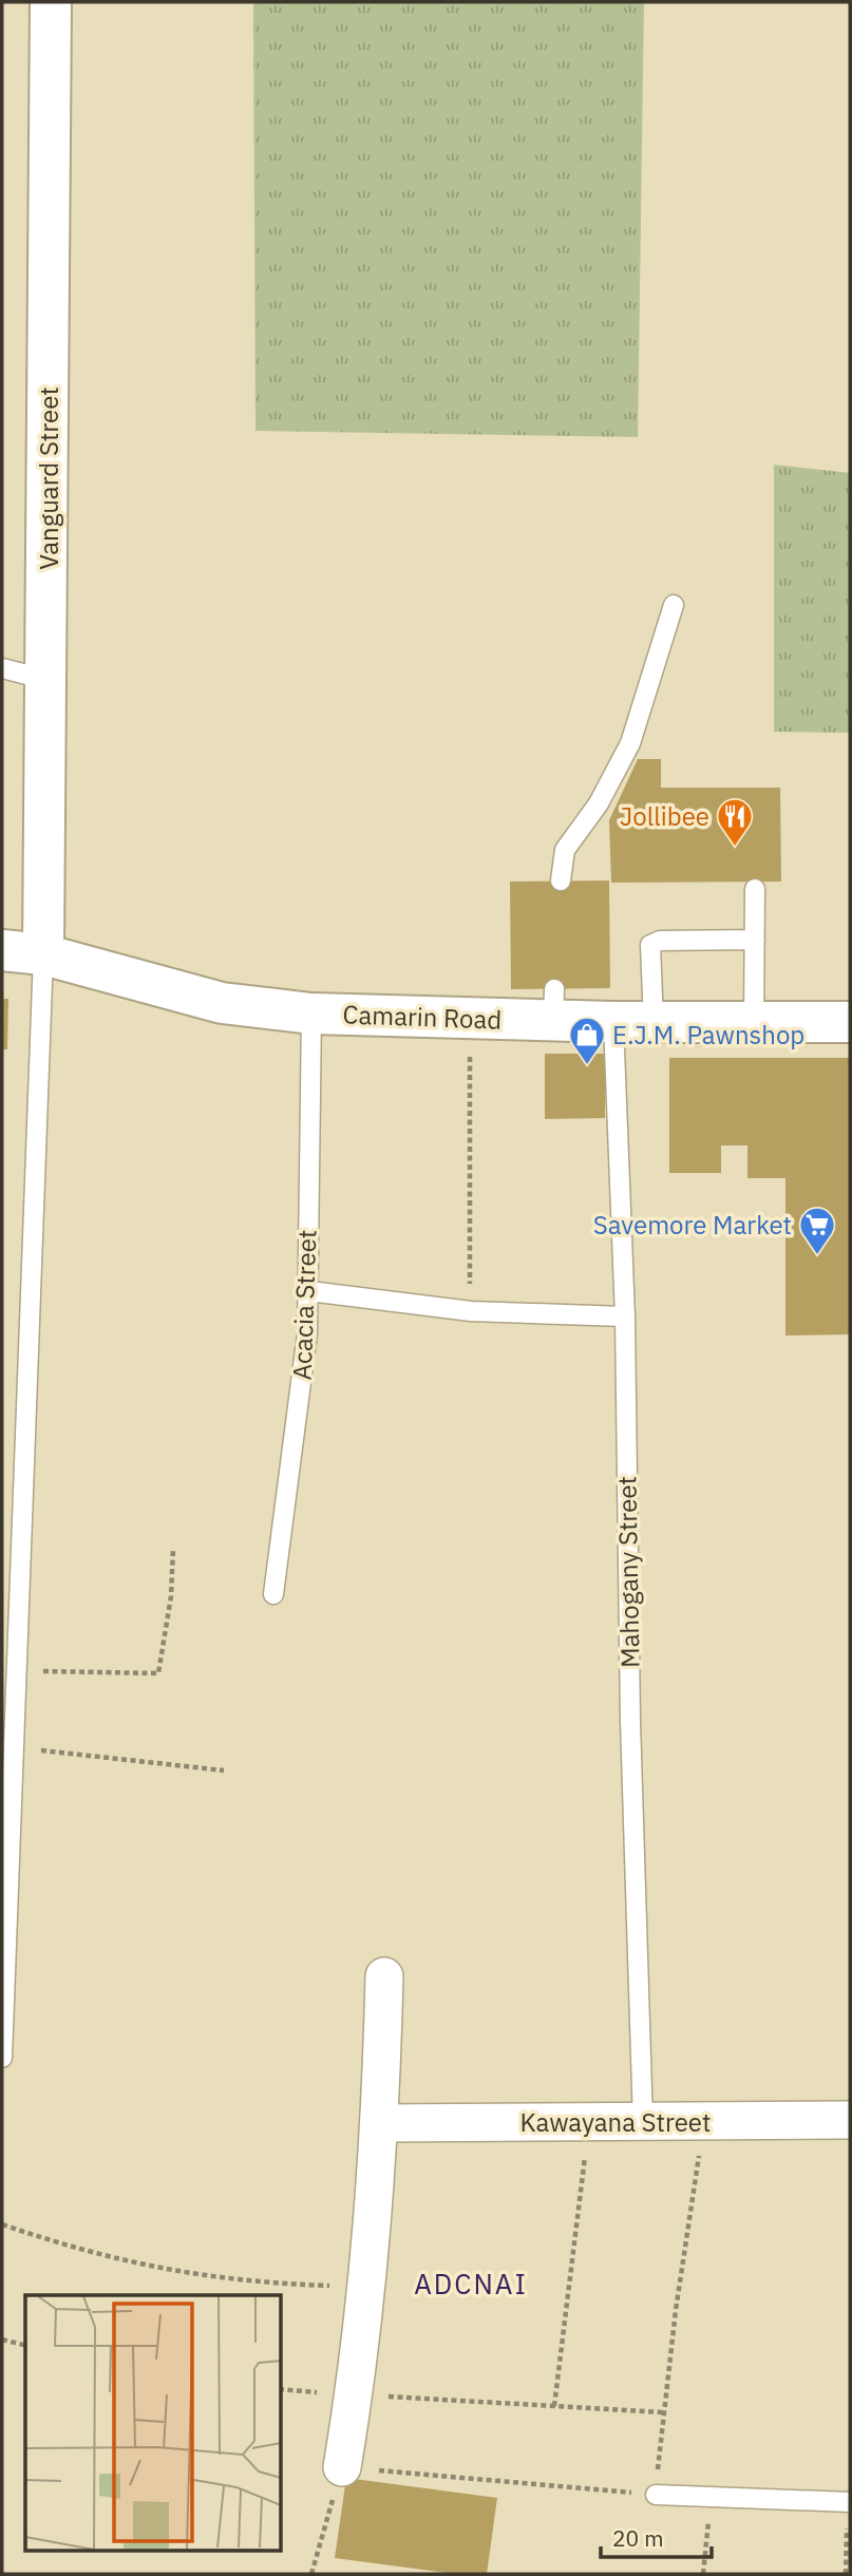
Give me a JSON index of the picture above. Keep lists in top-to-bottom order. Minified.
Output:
{"streets":{"street":["Vanguard Street","Camarin Road","Kawayana Street"],"lane":["Acacia Street","Mahogany Street"]},"crossings":[["Vanguard Street","Camarin Road"],["Camarin Road","Acacia Street"],["Camarin Road","Mahogany Street"],["Mahogany Street","Kawayana Street"]],"districts":["ADCNAI"],"places":{"restaurant":["Jollibee"],"shop":["E.J.M. Pawnshop"],"supermarket":["Savemore Market"]},"scale_bar":"20 m"}
